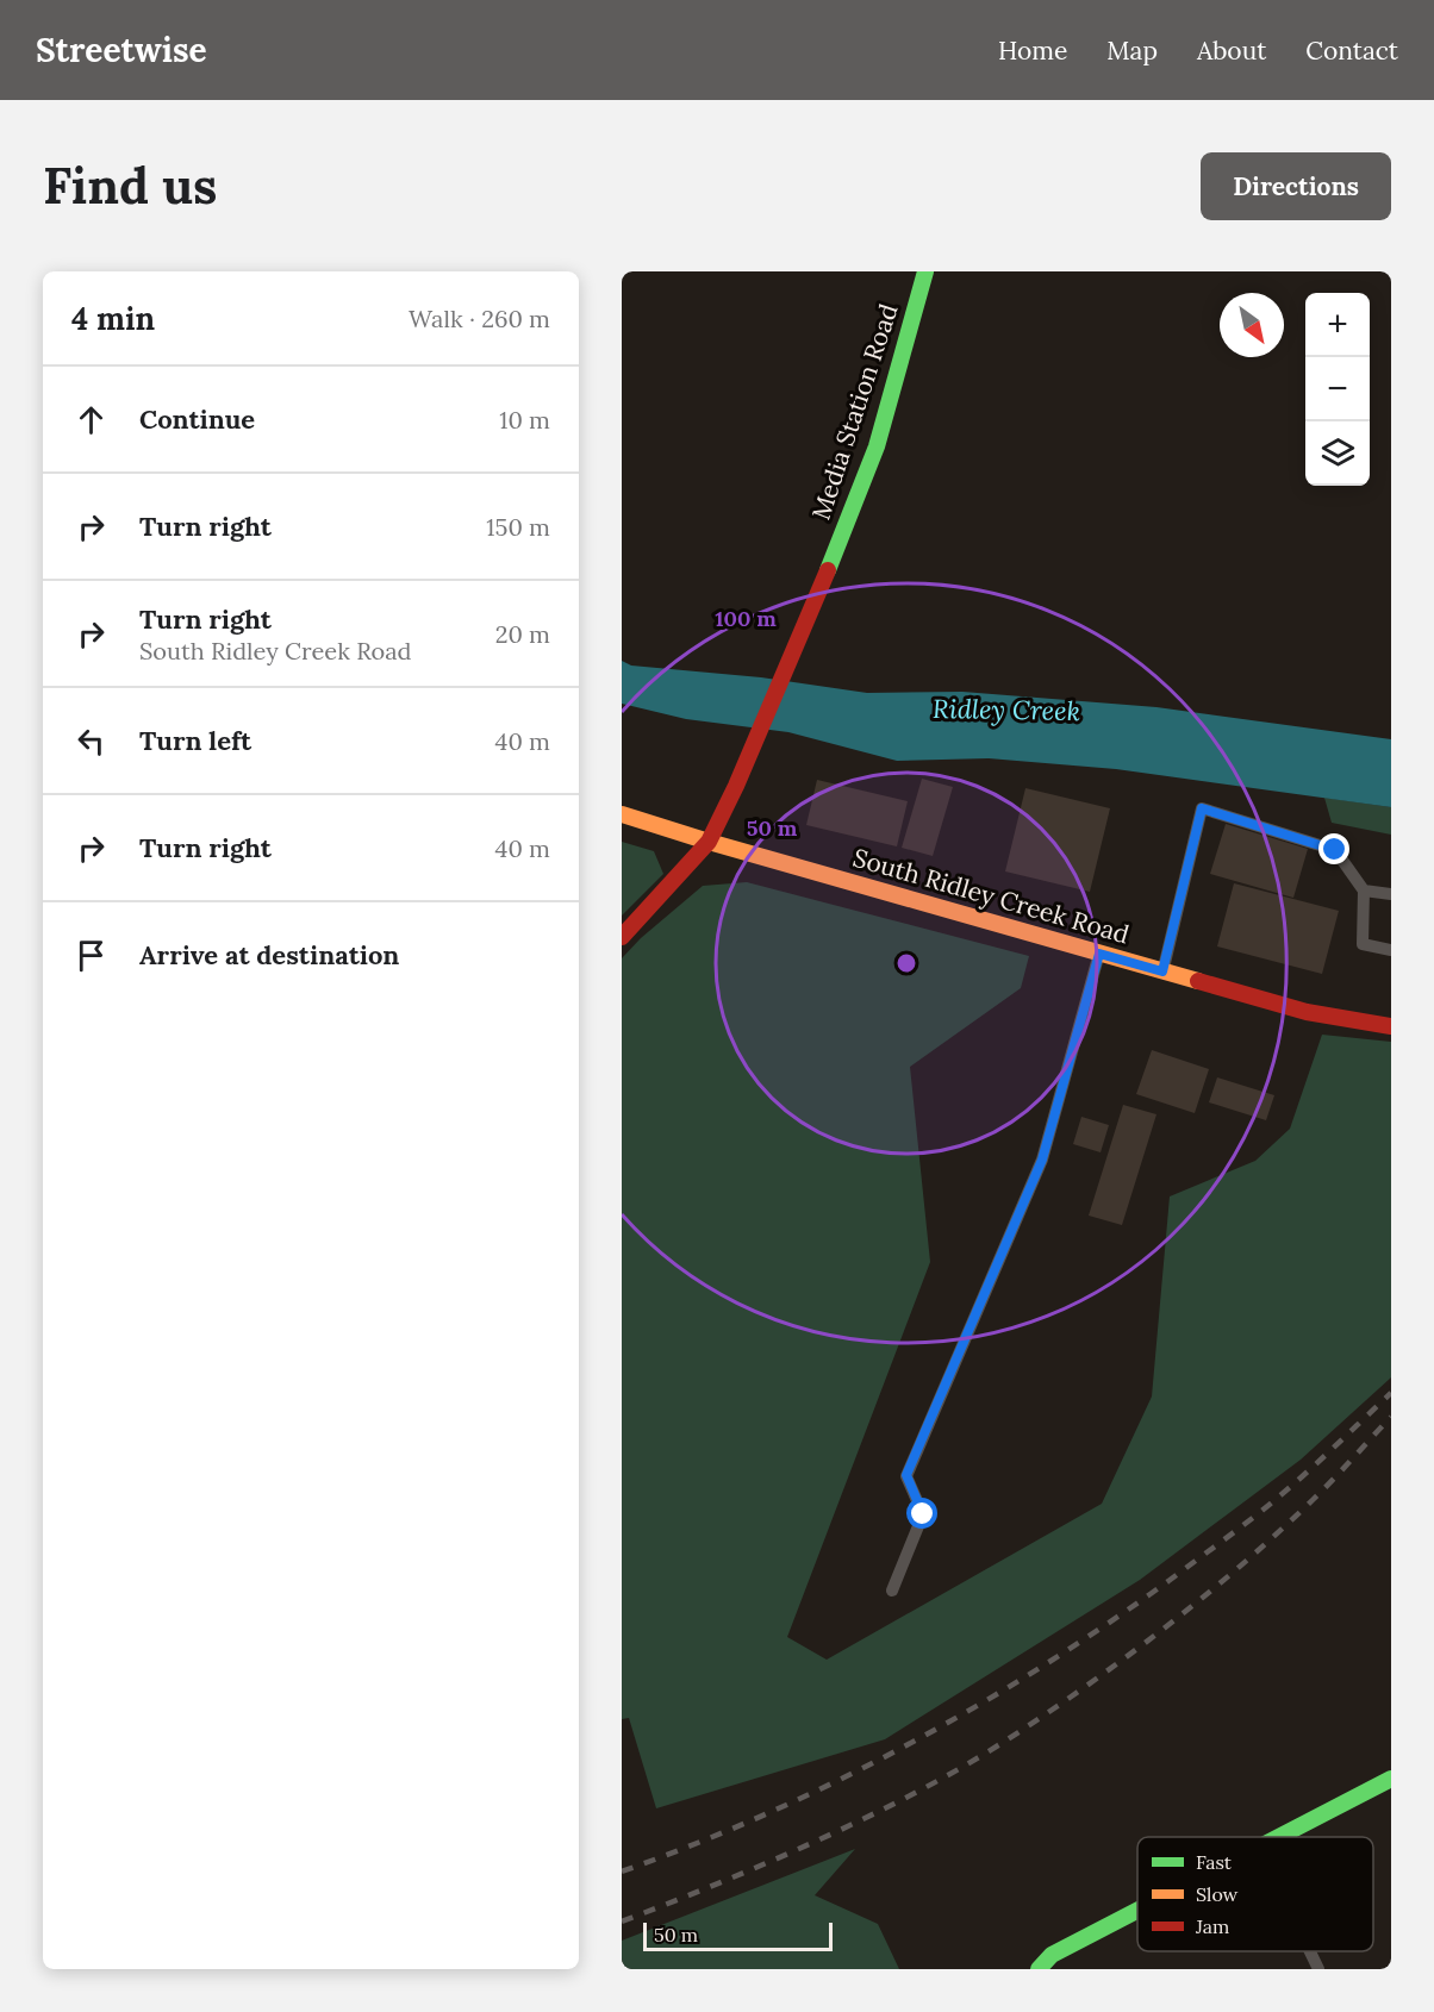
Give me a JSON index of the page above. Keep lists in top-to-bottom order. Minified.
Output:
{"streets":{"street":["Media Station Road","South Ridley Creek Road"]},"crossings":[["Media Station Road","South Ridley Creek Road"]],"water":["Ridley Creek"],"legend":["Fast","Slow","Jam"],"scale_bar":"50 m","north":"bottom right","page":{"header":"Streetwise","nav":["Home","Map","About","Contact"],"buttons":"Directions","title":"Find us","heading":["4 min","Walk · 260 m"],"map_buttons":["+","−"],"list":[["Continue","10 m"],["Turn right","150 m"],["Turn right","South Ridley Creek Road","20 m"],["Turn left","40 m"],["Turn right","40 m"],"Arrive at destination"],"scale":"50 m"},"rings":["100 m","50 m"]}
